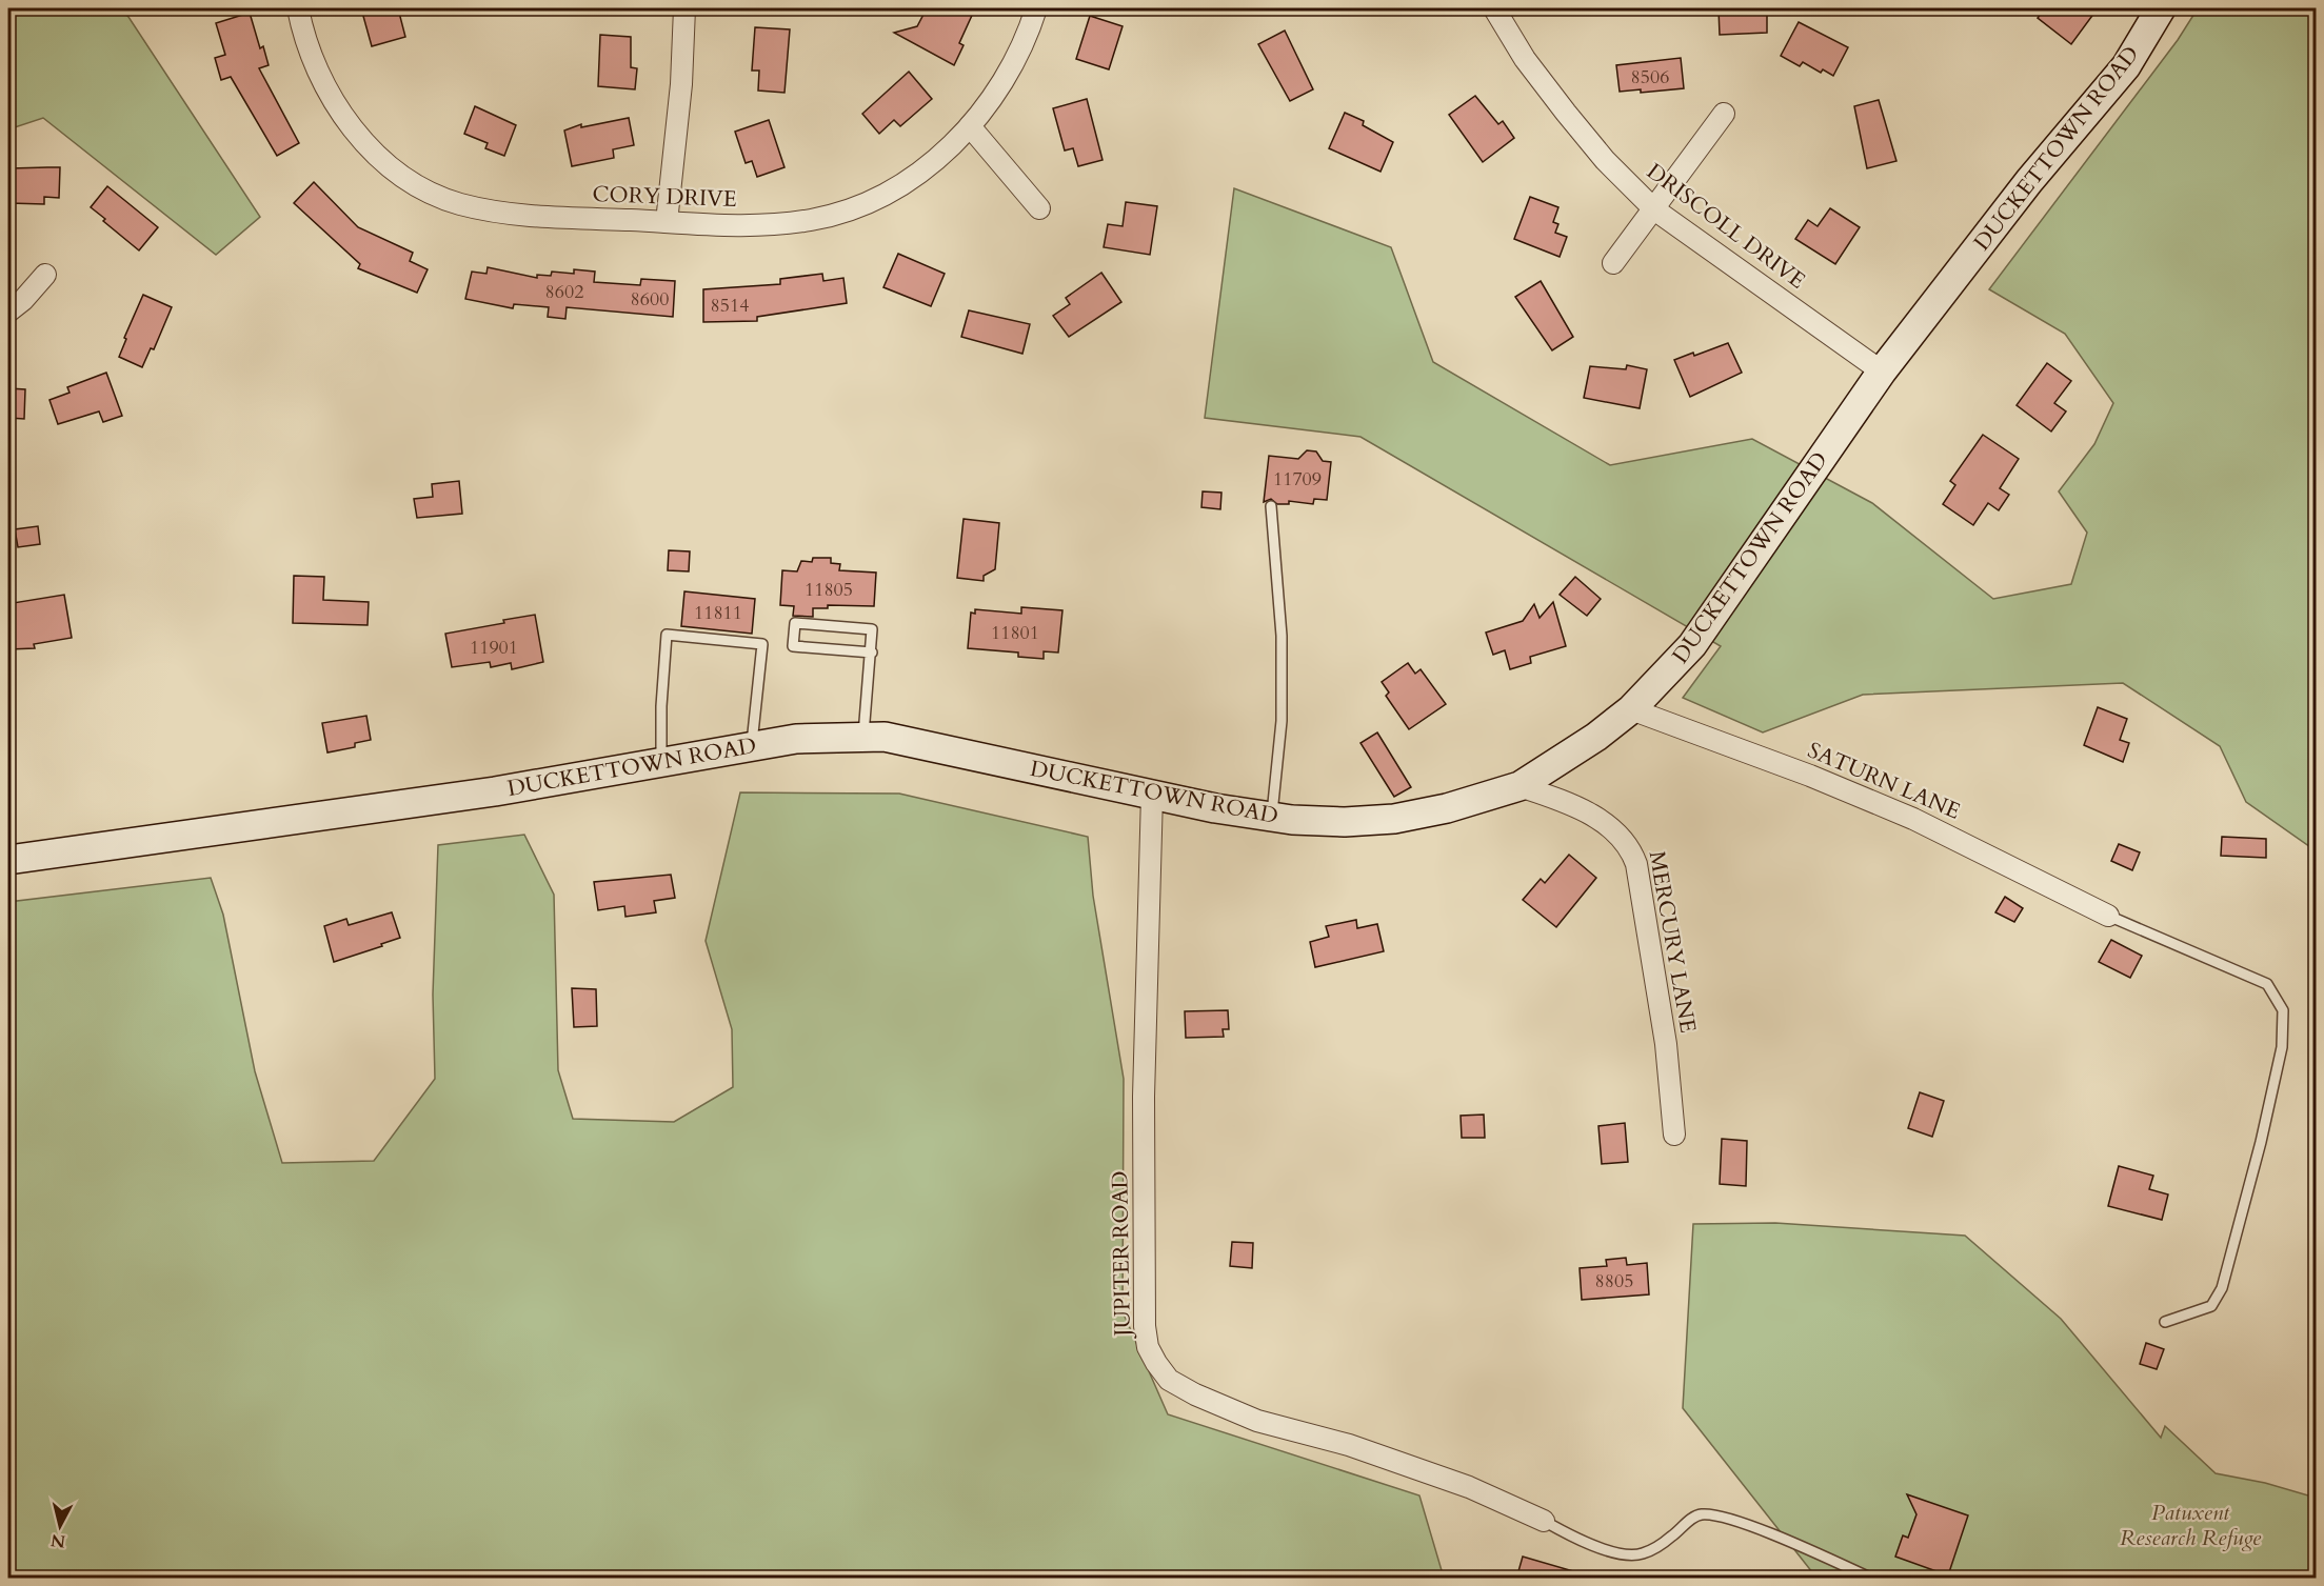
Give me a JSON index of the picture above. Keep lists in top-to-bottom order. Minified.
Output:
{"streets":{"street":["DUCKETTOWN ROAD","CORY DRIVE","DRISCOLL DRIVE","SATURN LANE","MERCURY LANE","JUPITER ROAD"]},"crossings":[["DUCKETTOWN ROAD","DRISCOLL DRIVE"],["DUCKETTOWN ROAD","SATURN LANE"],["DUCKETTOWN ROAD","MERCURY LANE"],["DUCKETTOWN ROAD","JUPITER ROAD"]],"parks":["Patuxent Research Refuge"],"house_numbers":["8506","8602","8600","8514","11709","11805","11811","11801","11901","8805"],"north":"bottom"}
